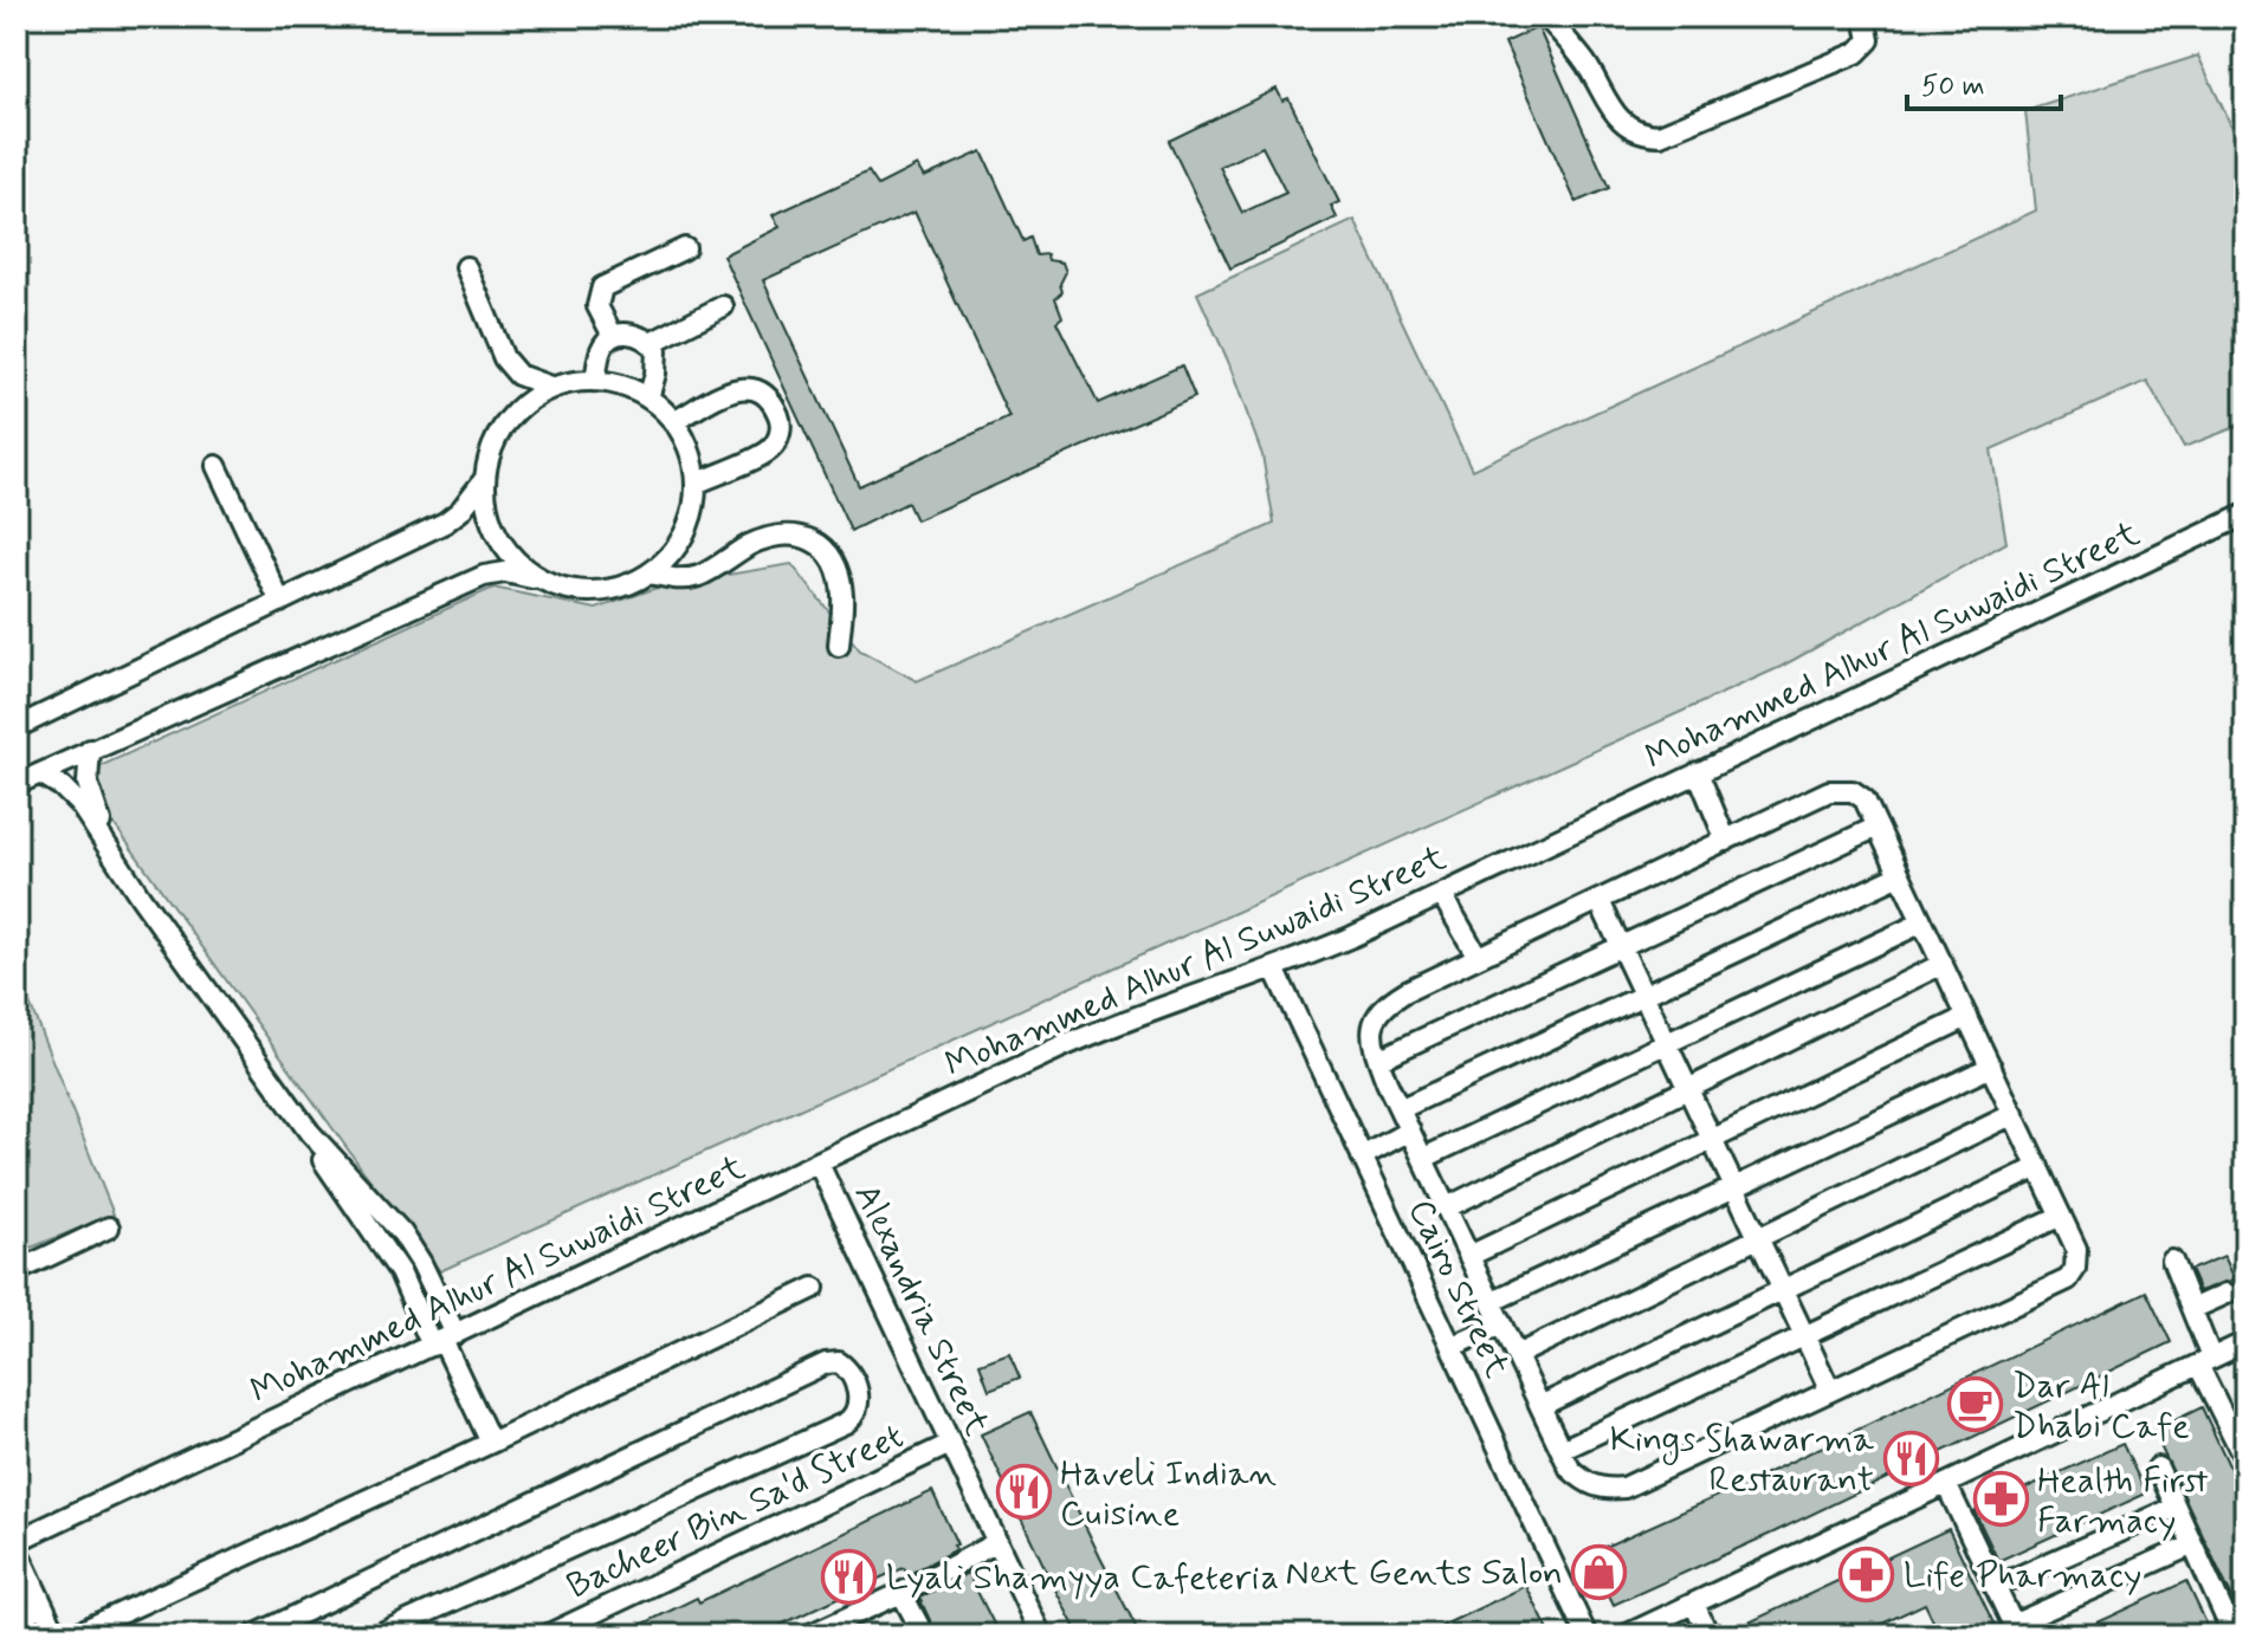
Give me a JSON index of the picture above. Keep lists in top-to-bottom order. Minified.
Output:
{"streets":{"street":["Mohammed Alhur Al Suwaidi Street","Cairo Street","Alexandria Street","Bacheer Bin Sa'd Street"]},"crossings":[["Mohammed Alhur Al Suwaidi Street","Cairo Street"],["Mohammed Alhur Al Suwaidi Street","Alexandria Street"],["Alexandria Street","Bacheer Bin Sa'd Street"]],"places":{"cafe":["Dar Al Dhabi Cafe"],"restaurant":["Kings Shawarma Restaurant","Haveli Indian Cuisine","Lyali Shamyya Cafeteria"],"pharmacy":["Health First Farmacy","Life Pharmacy"],"shop":["Next Gents Salon"]},"scale_bar":"50 m"}
